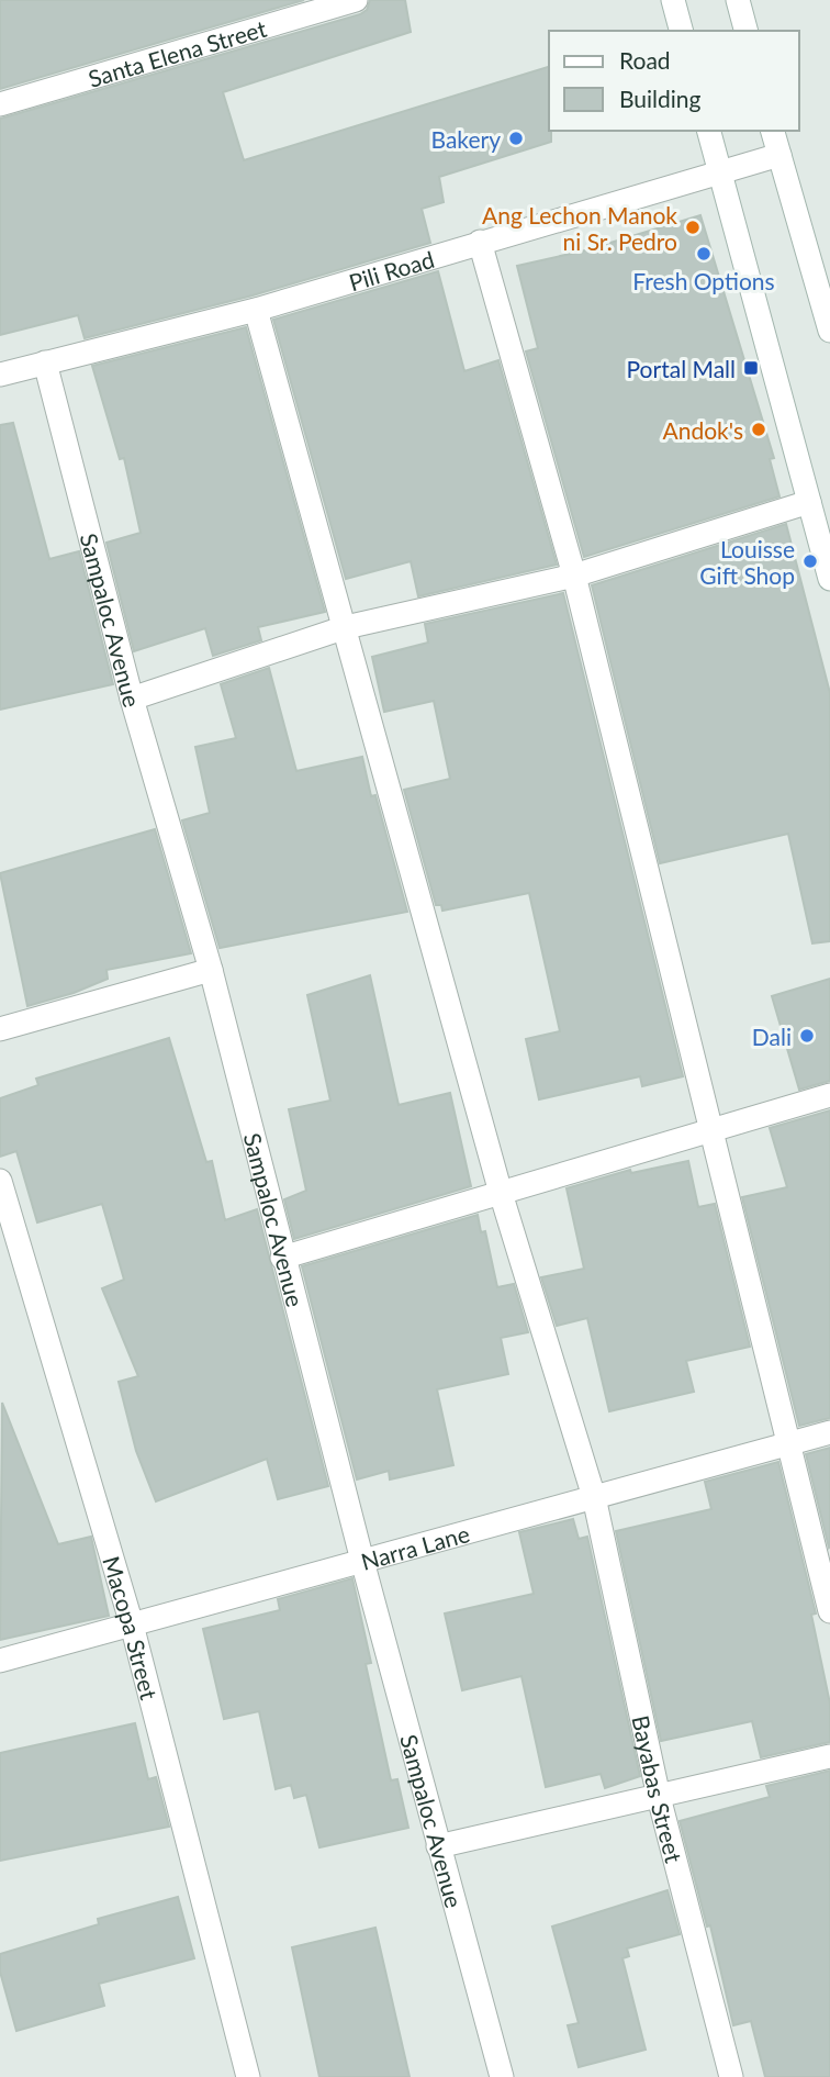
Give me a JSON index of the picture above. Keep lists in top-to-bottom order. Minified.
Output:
{"streets":{"street":["Santa Elena Street","Pili Road","Sampaloc Avenue","Narra Lane","Macopa Street","Bayabas Street"]},"crossings":[["Pili Road","Sampaloc Avenue"],["Pili Road","Bayabas Street"],["Sampaloc Avenue","Narra Lane"],["Narra Lane","Macopa Street"],["Narra Lane","Bayabas Street"]],"places":{"other":["Bakery","Ang Lechon Manok ni Sr. Pedro","Fresh Options","Andok's","Louisse Gift Shop","Dali"],"transit":["Portal Mall"]},"legend":["Road","Building"]}
